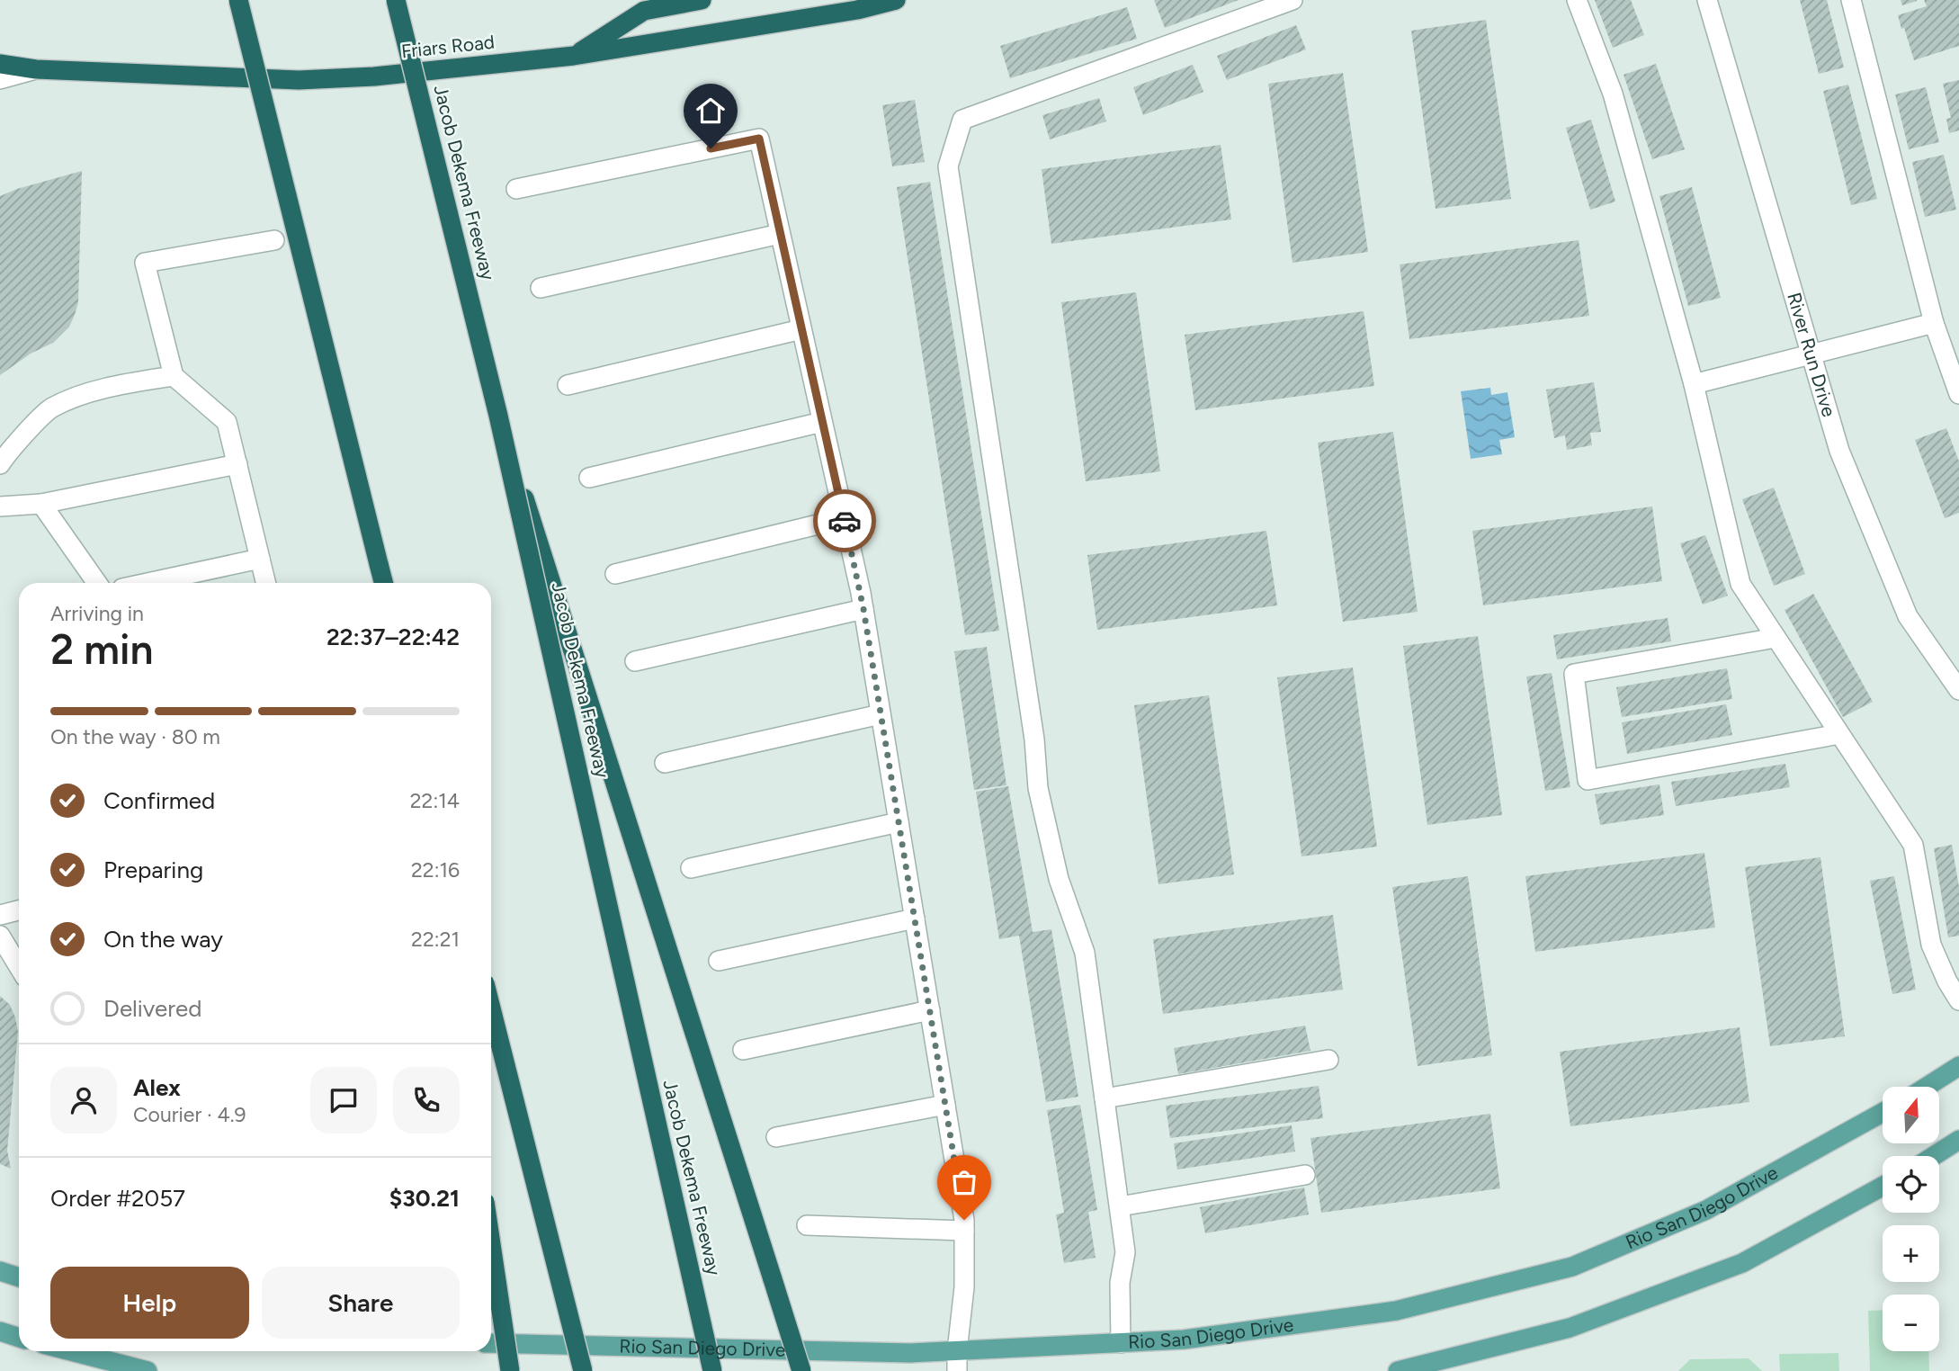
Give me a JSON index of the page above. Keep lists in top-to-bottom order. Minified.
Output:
{"streets":{"highway":["Friars Road","Jacob Dekema Freeway"],"main road":["Rio San Diego Drive"],"street":["River Run Drive"]},"north":"top","page":{"heading":["2 min","Arriving in","22:37–22:42"],"panel":["Alex","Courier · 4.9","Order #2057","$30.21"],"bar":"On the way · 80 m","list":[["Confirmed","22:14"],["Preparing","22:16"],["On the way","22:21"],"Delivered"],"map_buttons":["+","−"],"buttons":["Help","Share"]}}
